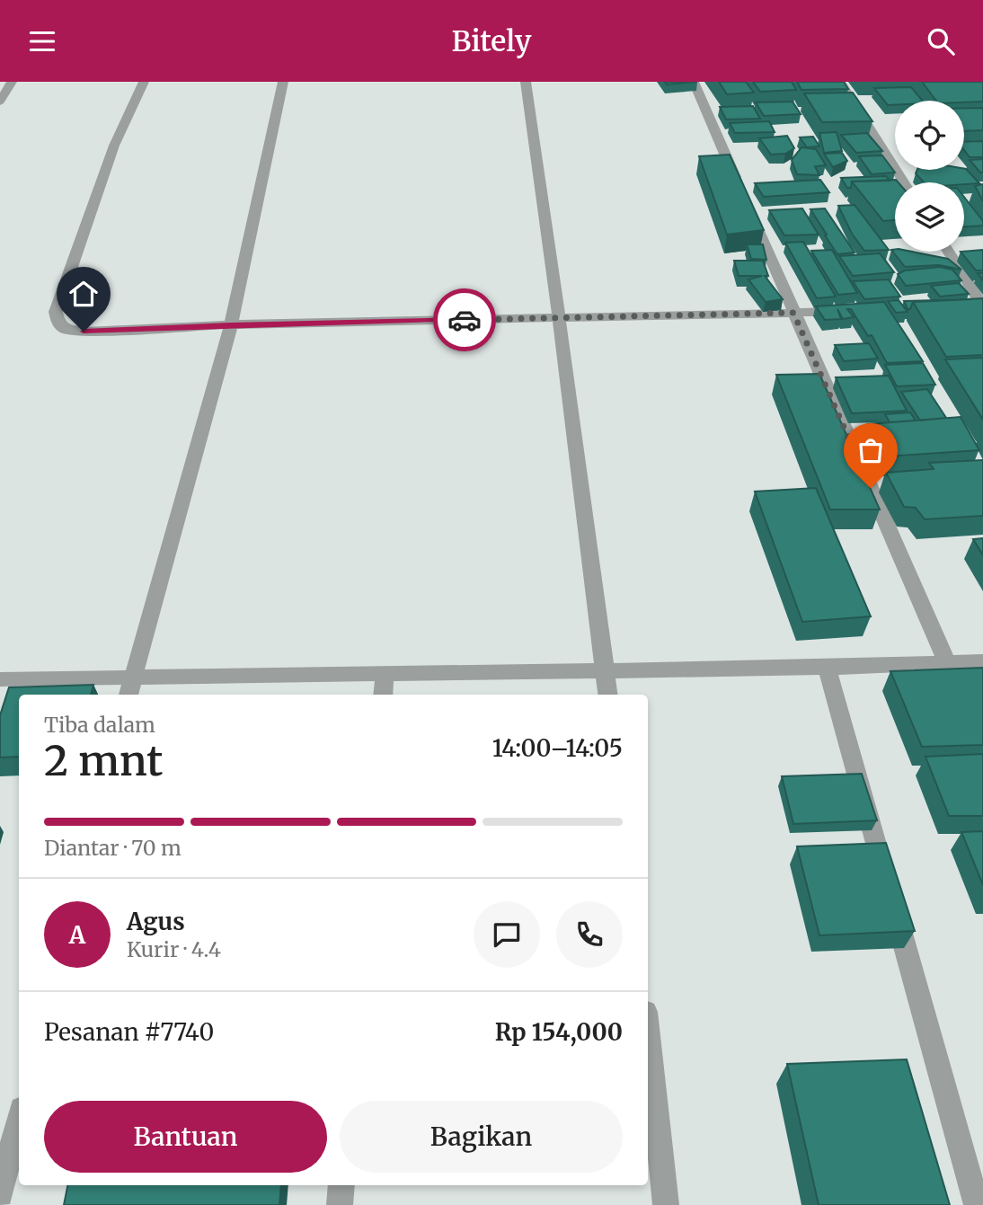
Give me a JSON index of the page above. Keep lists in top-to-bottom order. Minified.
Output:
{"page":{"header":"Bitely","heading":["2 mnt","Tiba dalam","14:00–14:05"],"panel":["Agus","Kurir · 4.4","Pesanan #7740","Rp 154,000"],"bar":"Diantar · 70 m","round":"A","buttons":["Bantuan","Bagikan"]}}
